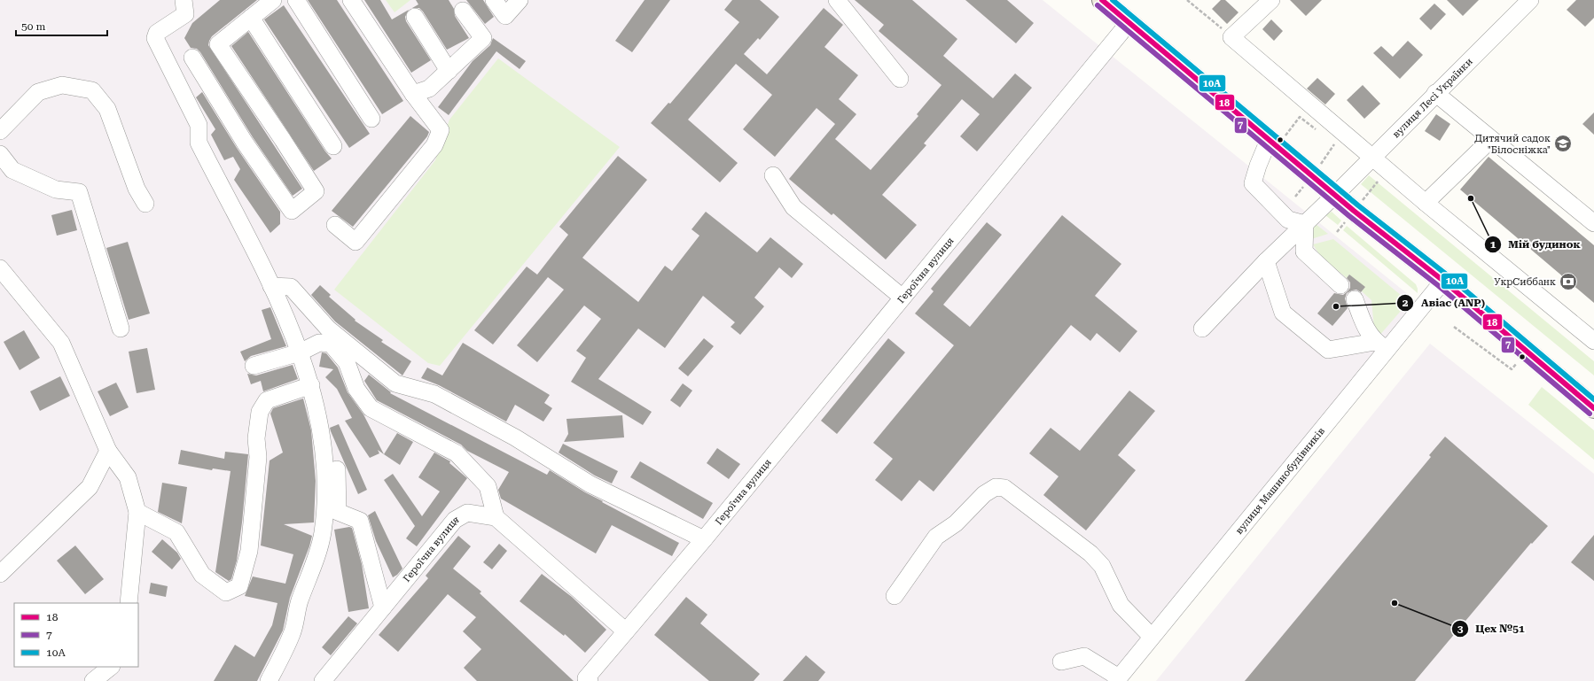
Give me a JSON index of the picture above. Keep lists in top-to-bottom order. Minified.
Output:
{"streets":{"street":["вулиця Лесі Українки","Героїчна вулиця","вулиця Машинобудівників"]},"places":{"school or university":["Дитячий садок \"Білосніжка\""],"other":["Мій будинок","Авіас (ANP)","Цех №51"],"bank":["УкрСиббанк"]},"lines":["transit line 18","transit line 10А","transit line 7"],"legend":["18","7","10А"],"scale_bar":"50 m"}
